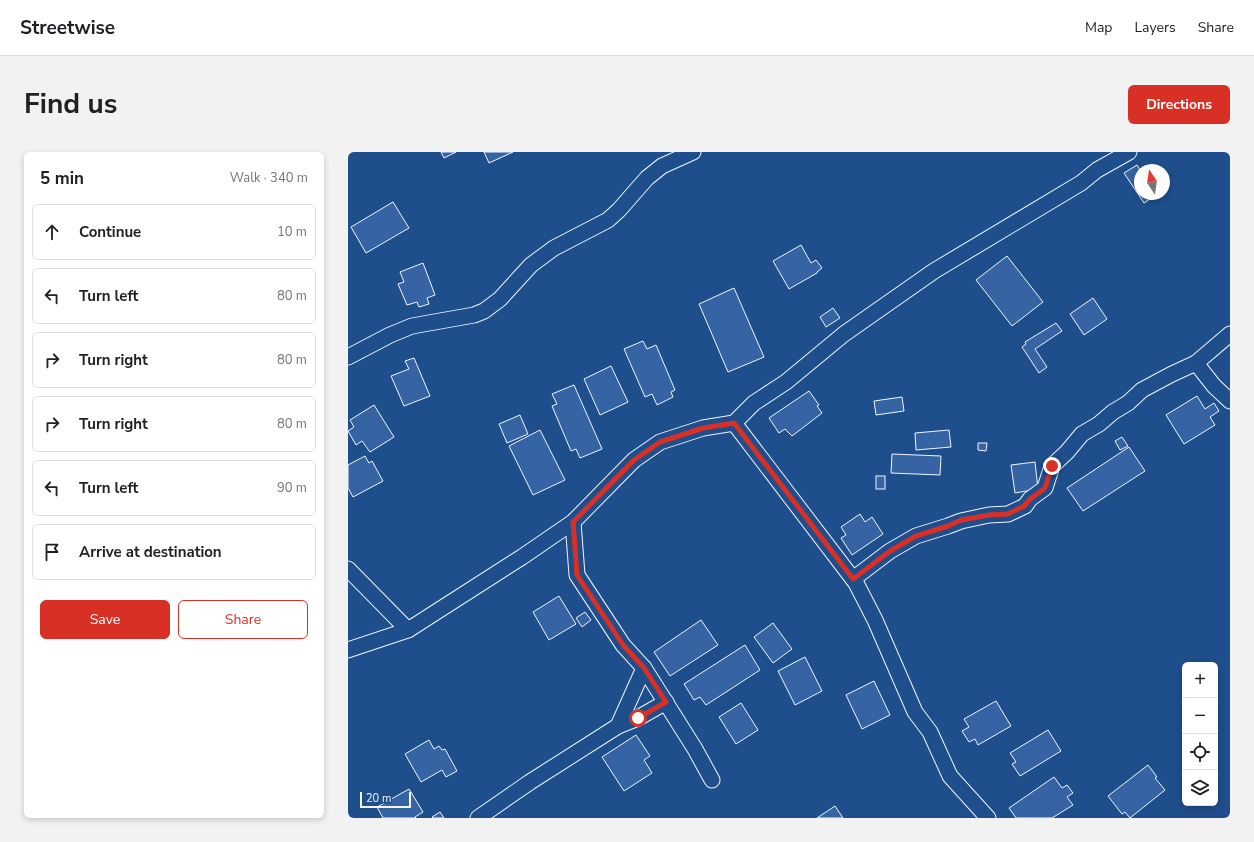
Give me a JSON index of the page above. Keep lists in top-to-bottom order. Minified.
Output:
{"scale_bar":"20 m","north":"top","page":{"header":"Streetwise","nav":["Map","Layers","Share"],"title":"Find us","buttons":["Directions",["Save","Share"]],"heading":["5 min","Walk · 340 m"],"list":[["Continue","10 m"],["Turn left","80 m"],["Turn right","80 m"],["Turn right","80 m"],["Turn left","90 m"],"Arrive at destination"],"map_buttons":["+","−"],"scale":"20 m"}}
